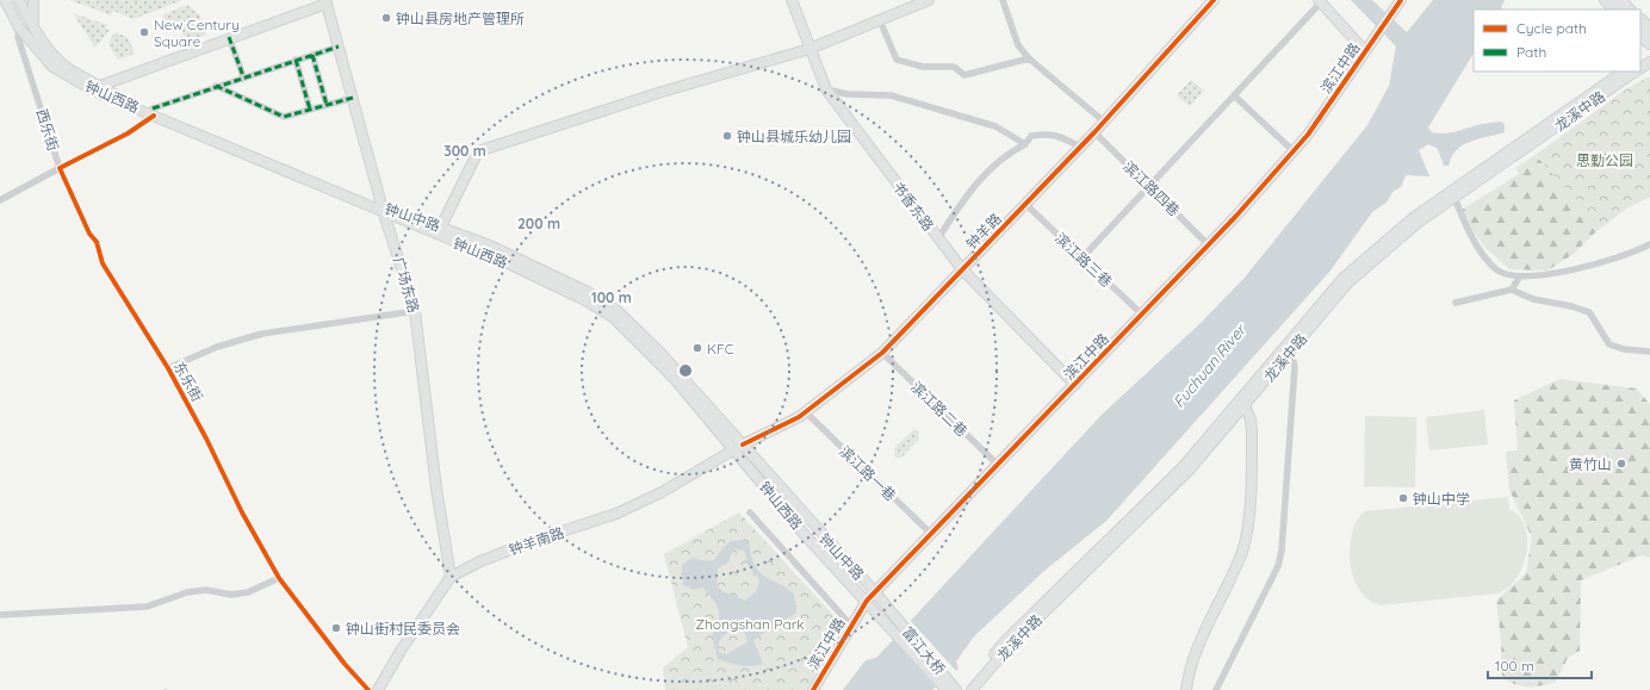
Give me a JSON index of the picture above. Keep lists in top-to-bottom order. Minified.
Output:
{"streets":{"main road":["滨江中路","钟山西路","龙溪中路","书香东路","钟山中路","钟羊路","广场东路","钟羊南路","富江大桥"],"street":["西乐街","滨江路四巷","滨江路三巷","东乐街","滨江路二巷","滨江路一巷"]},"crossings":[["滨江中路","钟山西路"],["滨江中路","滨江路四巷"],["滨江中路","书香东路"],["滨江中路","钟山中路"],["滨江中路","滨江路三巷"],["滨江中路","滨江路二巷"],["滨江中路","滨江路一巷"],["钟山西路","西乐街"],["钟山西路","钟山中路"],["钟山西路","钟羊路"],["钟山西路","广场东路"],["钟山西路","钟羊南路"],["钟山西路","富江大桥"],["西乐街","东乐街"],["滨江路四巷","钟羊路"],["书香东路","钟羊路"],["钟山中路","钟羊路"],["钟山中路","广场东路"],["钟山中路","钟羊南路"],["钟山中路","富江大桥"],["钟羊路","滨江路三巷"],["钟羊路","滨江路二巷"],["钟羊路","滨江路一巷"],["钟羊路","钟羊南路"],["广场东路","钟羊南路"]],"water":["Fuchuan River"],"parks":["思勤公园","Zhongshan Park"],"places":["钟山县房地产管理所","New Century Square","钟山县城乐幼儿园","KFC","黄竹山","钟山中学","钟山街村民委员会"],"legend":["Cycle path","Path"],"scale_bar":"100 m","rings":["300 m","200 m","100 m"]}
